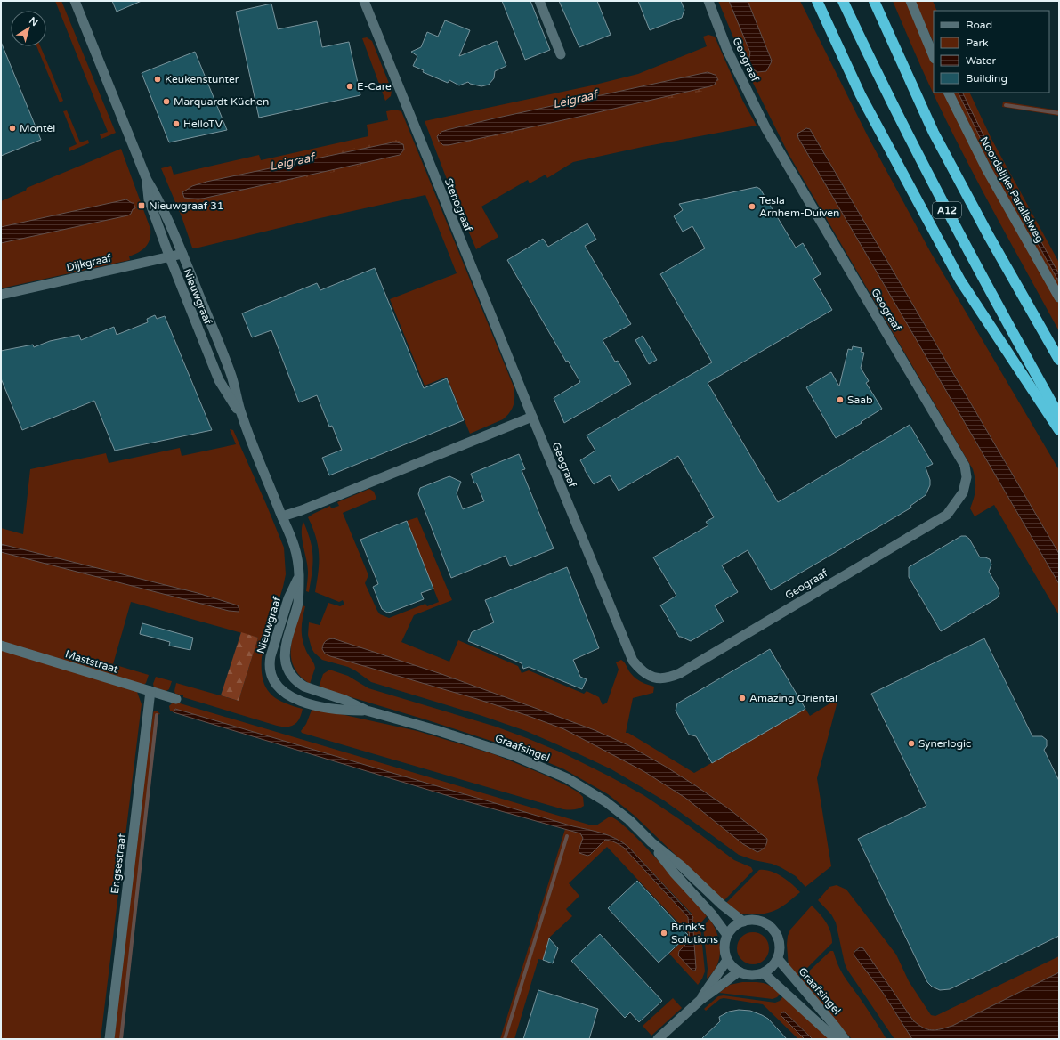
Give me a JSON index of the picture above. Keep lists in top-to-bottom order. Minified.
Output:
{"streets":{"highway":["A12"],"street":["Geograaf","Noordelijke Parallelweg","Stenograaf","Dijkgraaf","Nieuwgraaf","Maststraat","Graafsingel","Engsestraat"]},"crossings":[["Geograaf","Stenograaf"],["Dijkgraaf","Nieuwgraaf"],["Nieuwgraaf","Graafsingel"],["Maststraat","Engsestraat"]],"water":["Leigraaf"],"places":{"other":["Keukenstunter","E-Care","Marquardt Küchen","HelloTV","Montèl","Tesla Arnhem-Duiven","Saab","Amazing Oriental","Synerlogic","Brink's Solutions"],"transit":["Nieuwgraaf 31"]},"legend":["Road","Park","Water","Building"],"north":"top right"}
